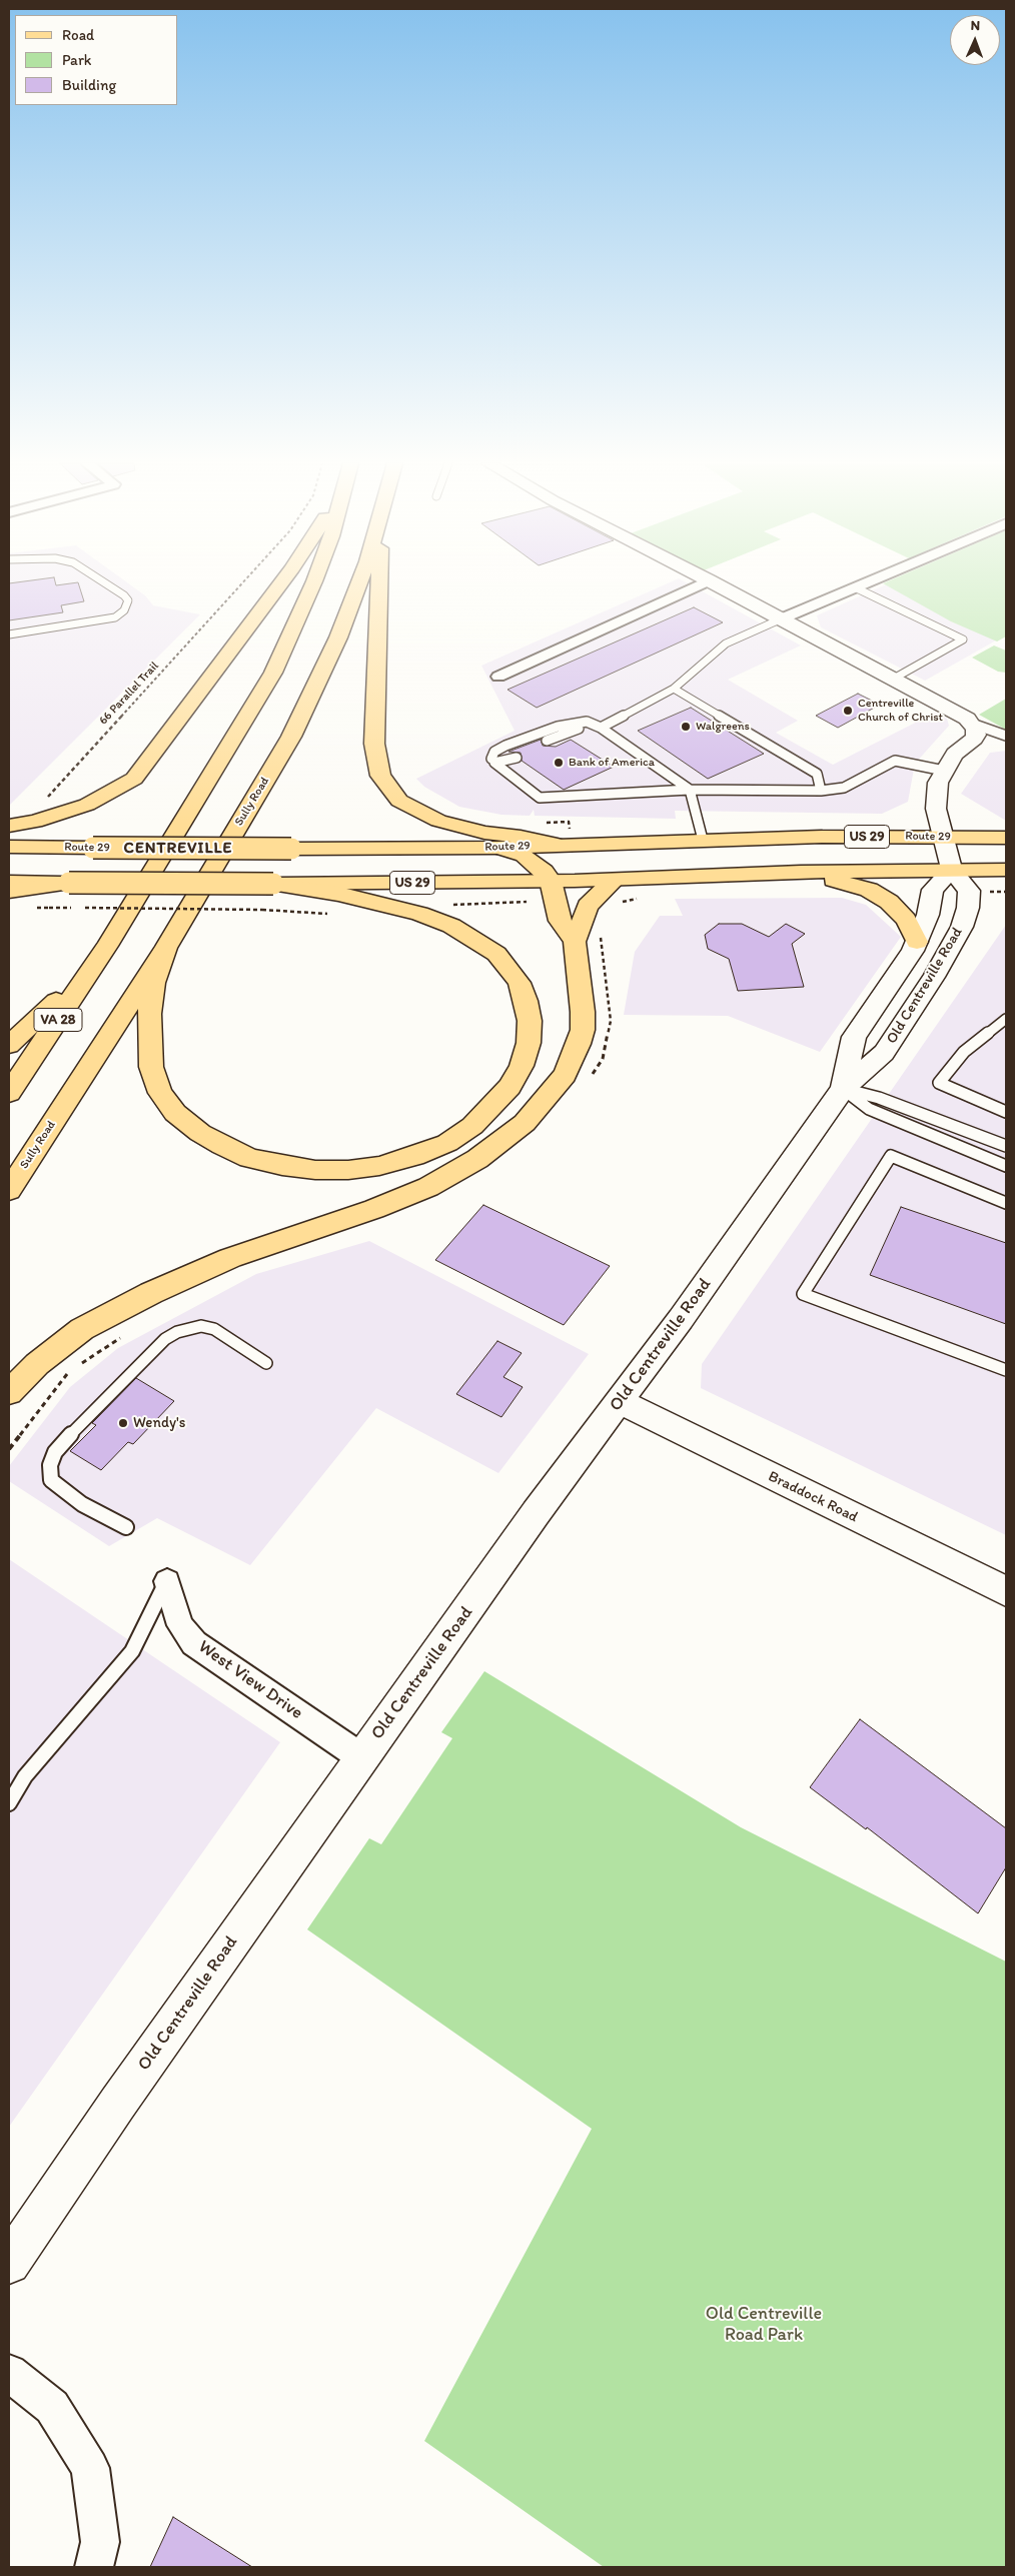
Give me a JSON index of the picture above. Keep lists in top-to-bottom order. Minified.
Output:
{"streets":{"main road":["Sully Road","US 29","Route 29","VA 28"],"street":["Old Centreville Road","Braddock Road","West View Drive"],"path":["66 Parallel Trail"]},"crossings":[["US 29","Old Centreville Road"],["Route 29","Old Centreville Road"],["Old Centreville Road","Braddock Road"],["Old Centreville Road","West View Drive"]],"districts":["CENTREVILLE"],"parks":["Old Centreville Road Park"],"places":["Centreville Church of Christ","Walgreens","Bank of America","Wendy's"],"legend":["Road","Park","Building"],"north":"top"}
